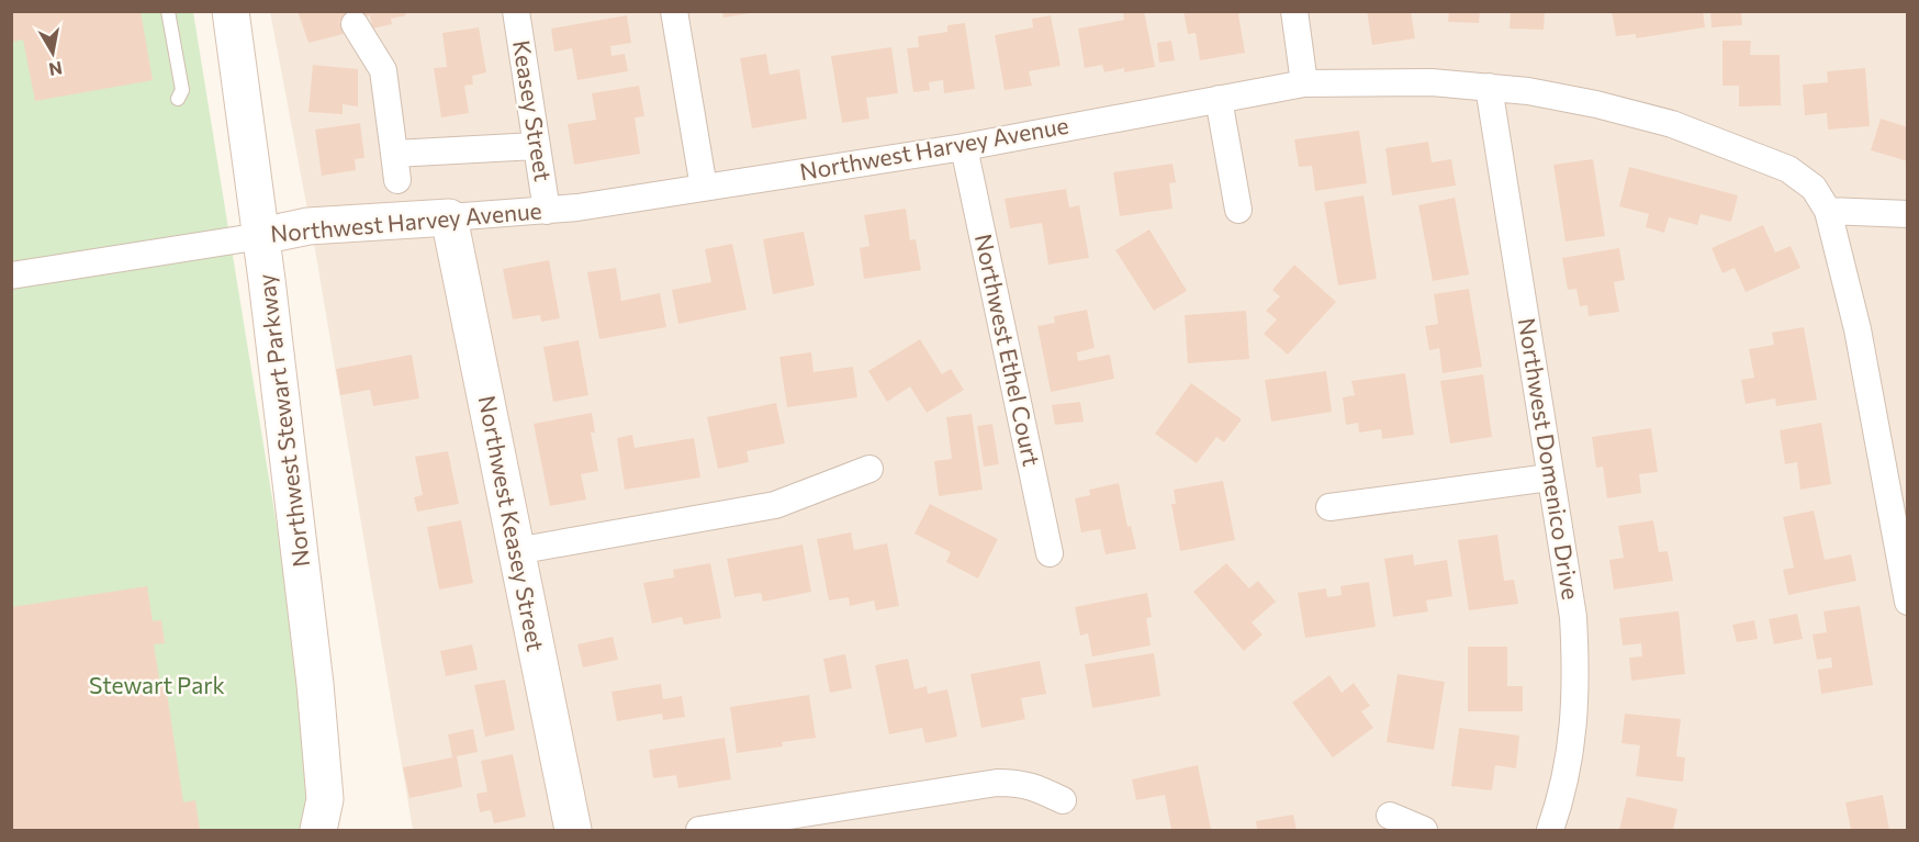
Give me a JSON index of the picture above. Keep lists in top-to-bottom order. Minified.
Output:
{"streets":{"main road":["Northwest Harvey Avenue","Northwest Stewart Parkway","Northwest Keasey Street"],"street":["Keasey Street","Northwest Ethel Court","Northwest Domenico Drive"]},"crossings":[["Keasey Street","Northwest Harvey Avenue"],["Northwest Harvey Avenue","Northwest Ethel Court"],["Northwest Harvey Avenue","Northwest Stewart Parkway"],["Northwest Harvey Avenue","Northwest Domenico Drive"],["Northwest Harvey Avenue","Northwest Keasey Street"]],"parks":["Stewart Park"],"north":"bottom"}
